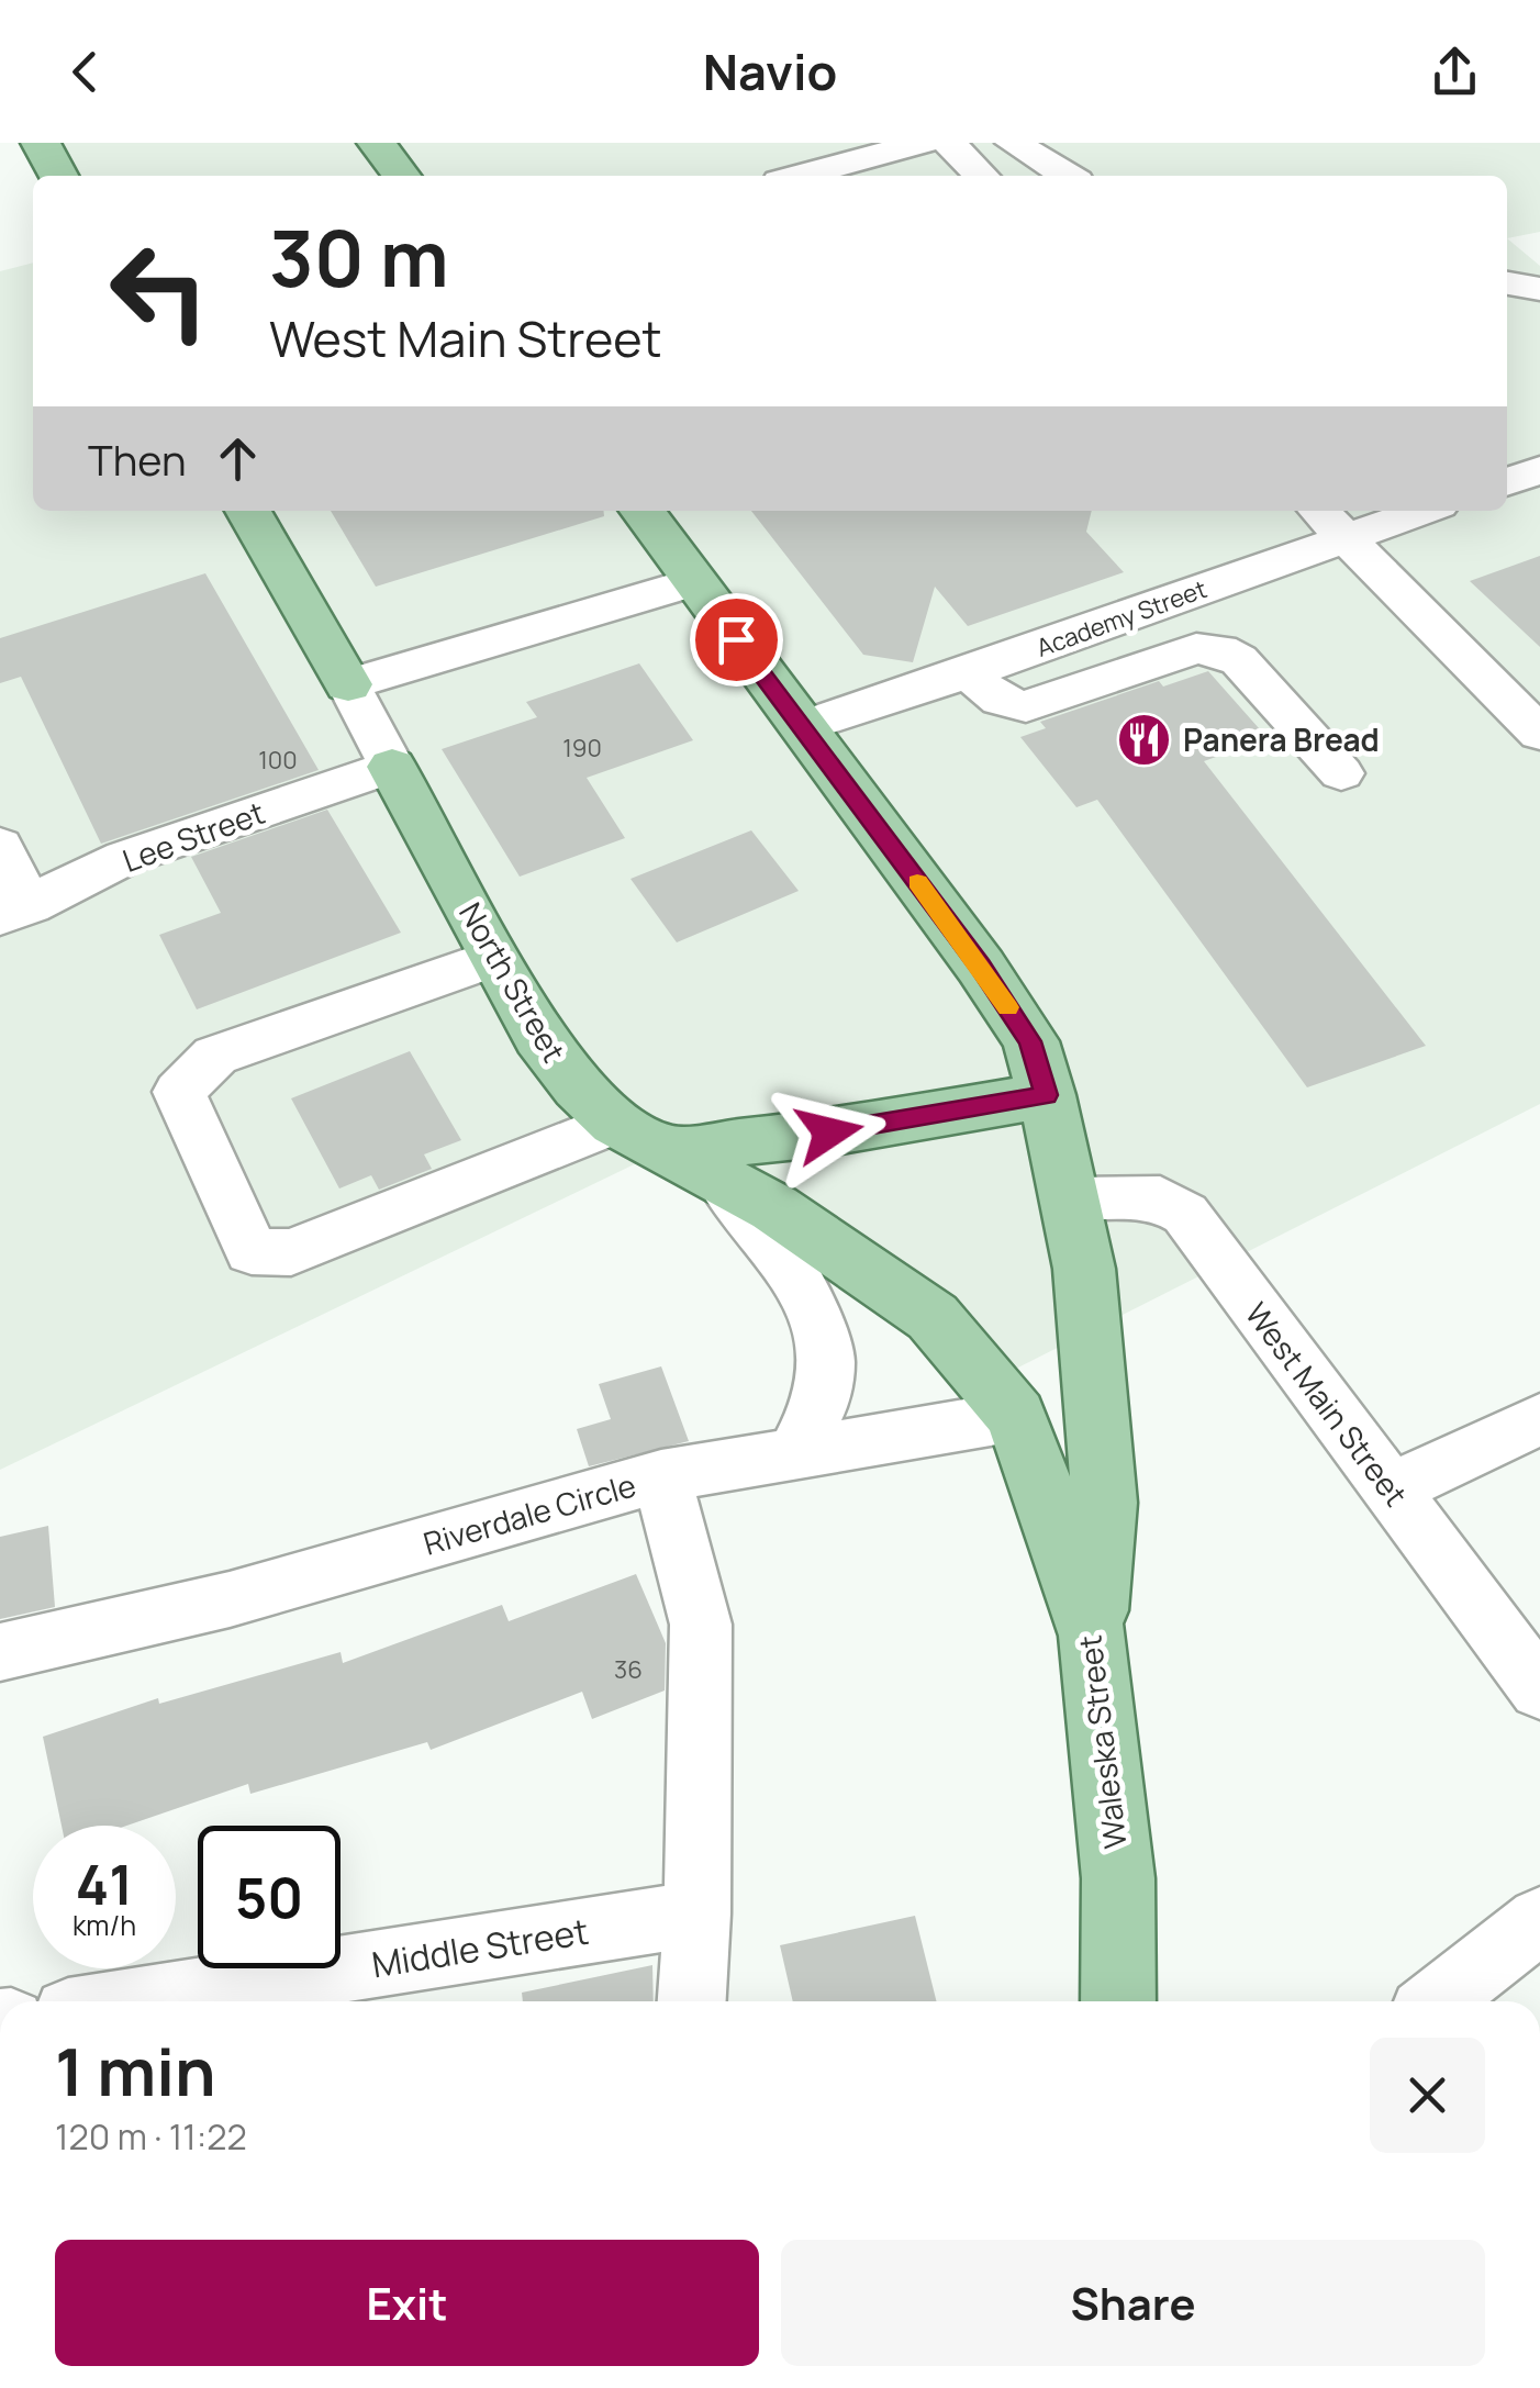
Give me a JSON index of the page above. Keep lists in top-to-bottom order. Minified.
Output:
{"streets":{"main road":["North Street","Waleska Street"],"street":["Academy Street","Lee Street","West Main Street","Riverdale Circle","Middle Street"]},"crossings":[["Lee Street","North Street"],["North Street","Waleska Street"],["Riverdale Circle","Middle Street"]],"places":{"restaurant":["Panera Bread"]},"house_numbers":["190","100","36"],"page":{"header":"Navio","turn":["30 m","West Main Street"],"then":"Then","speed":"41 km/h","limit":"50","heading":["1 min","120 m · 11:22"],"buttons":["Exit","Share"]}}
